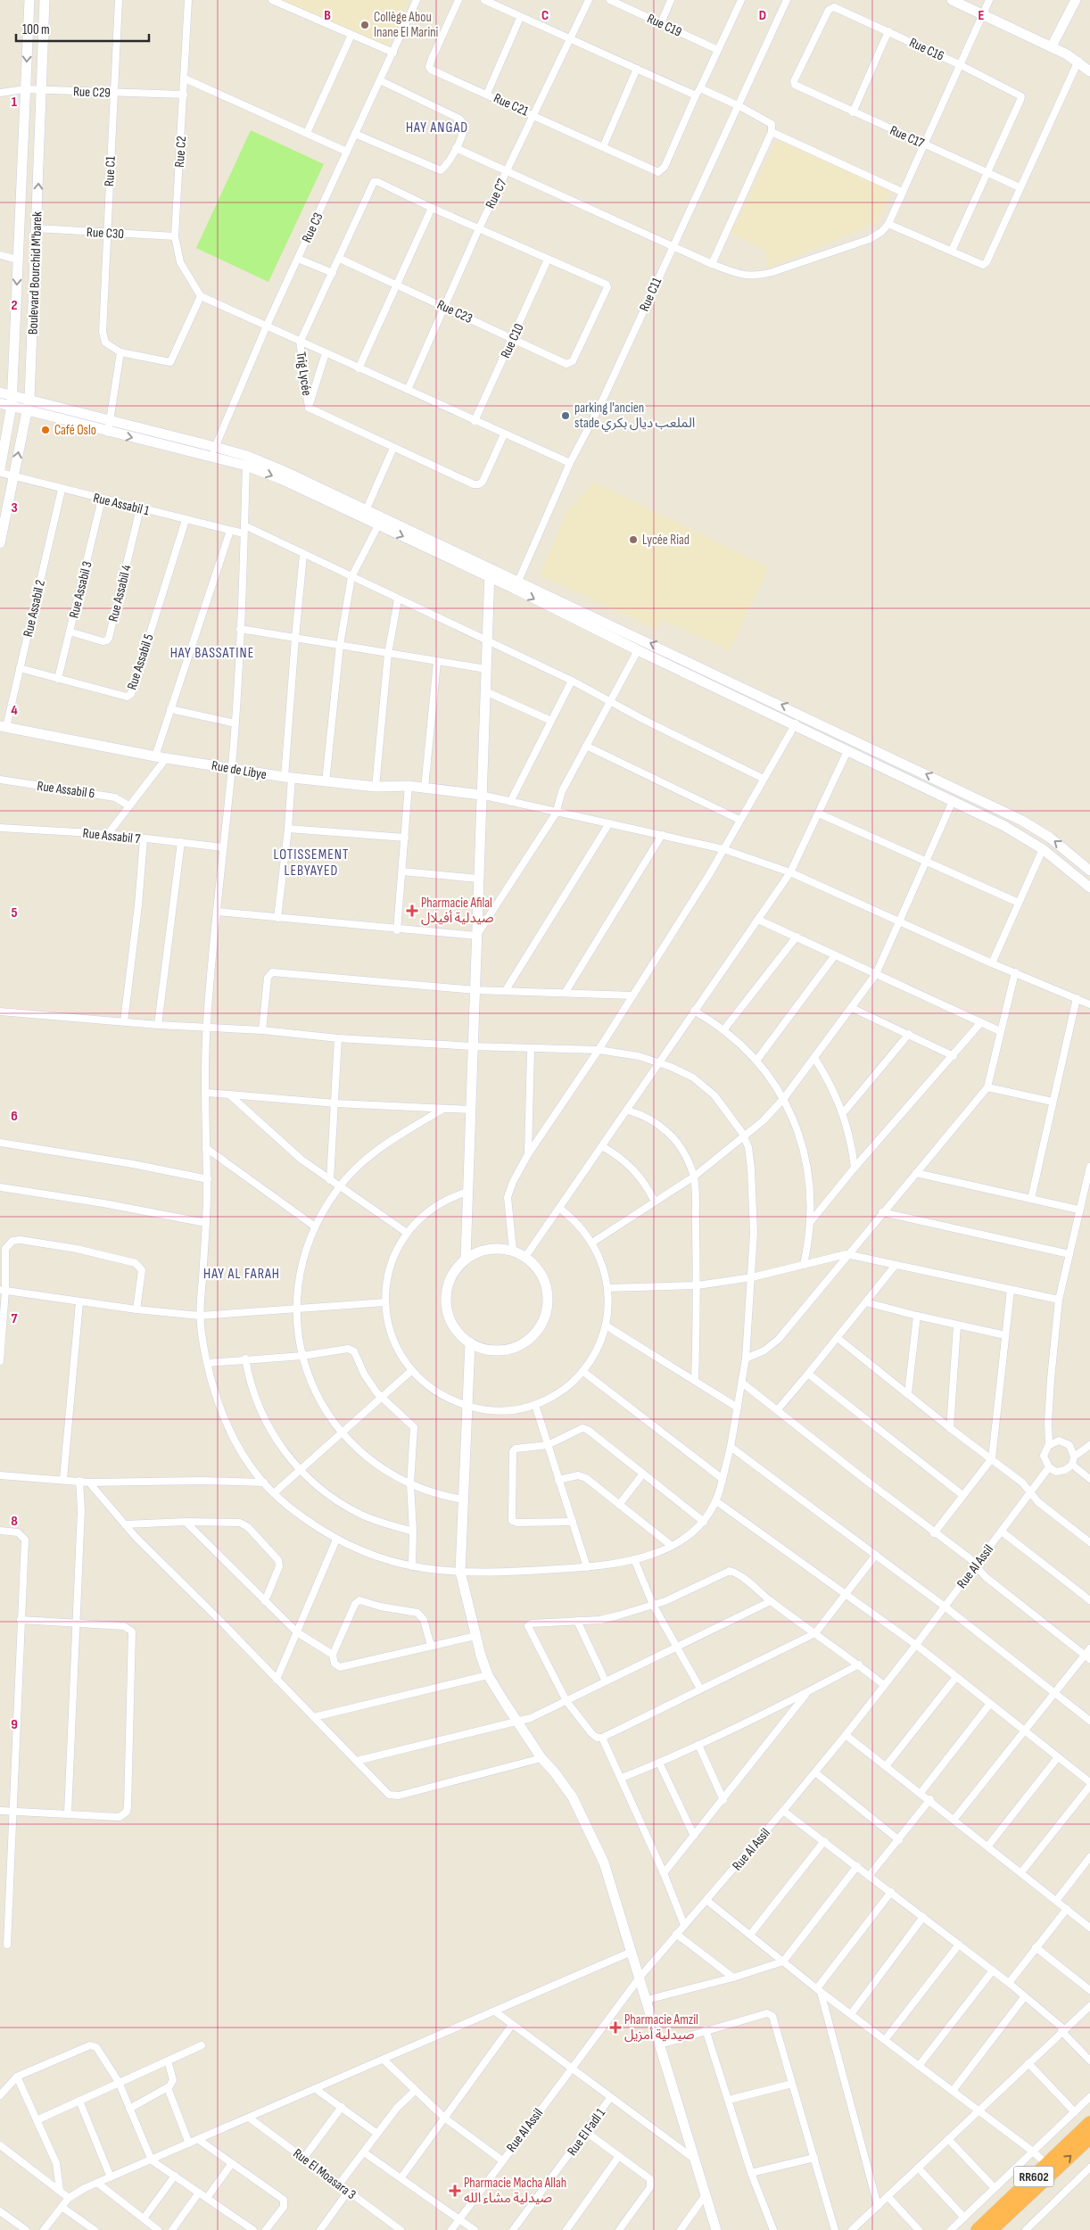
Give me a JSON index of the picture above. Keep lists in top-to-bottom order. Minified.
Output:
{"streets":{"highway":["RR602"],"main road":["Boulevard Bourchid M'barek","Rue de Libye"],"street":["Rue C19","Rue C16","Rue C29","Rue C21","Rue C17","Rue C2","Rue C1","Rue C7","Rue C3","Rue C30","Rue C11","Rue C23","Rue C10","Trig Lycée","Rue Assabil 1","Rue Assabil 3","Rue Assabil 4","Rue Assabil 2","Rue Assabil 5","Rue Assabil 6","Rue Assabil 7","Rue Al Assil","Rue El Fadl 1","Rue El Moasara 3"]},"crossings":[["Rue C16","Rue C17"],["Rue C29","Rue C2"],["Rue C29","Rue C1"],["Rue C29","Boulevard Bourchid M'barek"],["Rue C21","Rue C7"],["Rue C2","Rue C30"],["Rue C1","Rue C30"],["Rue C7","Rue C23"],["Rue C30","Boulevard Bourchid M'barek"],["Boulevard Bourchid M'barek","Rue Assabil 1"],["Rue C23","Rue C10"],["Rue Assabil 1","Rue Assabil 3"],["Rue Assabil 1","Rue Assabil 4"],["Rue Assabil 1","Rue Assabil 2"],["Rue Assabil 1","Rue Assabil 5"],["Rue Assabil 3","Rue Assabil 4"],["Rue Assabil 3","Rue Assabil 5"],["Rue Assabil 2","Rue Assabil 5"],["Rue Assabil 2","Rue de Libye"]],"districts":["HAY ANGAD","HAY BASSATINE","LOTISSEMENT LEBYAYED","HAY AL FARAH"],"places":{"other":["Collège Abou Inane El Marini","parking l'ancien stade الملعب ديال بكري","Café Oslo","Lycée Riad"],"health":["Pharmacie Afilal صيدلية أفيلال","Pharmacie Amzil صيدلية أمزيل","Pharmacie Macha Allah صيدلية مشاء الله"]},"scale_bar":"100 m","grid":{"columns":["B","C","D","E"],"rows":["1","2","3","4","5","6","7","8","9"]}}
